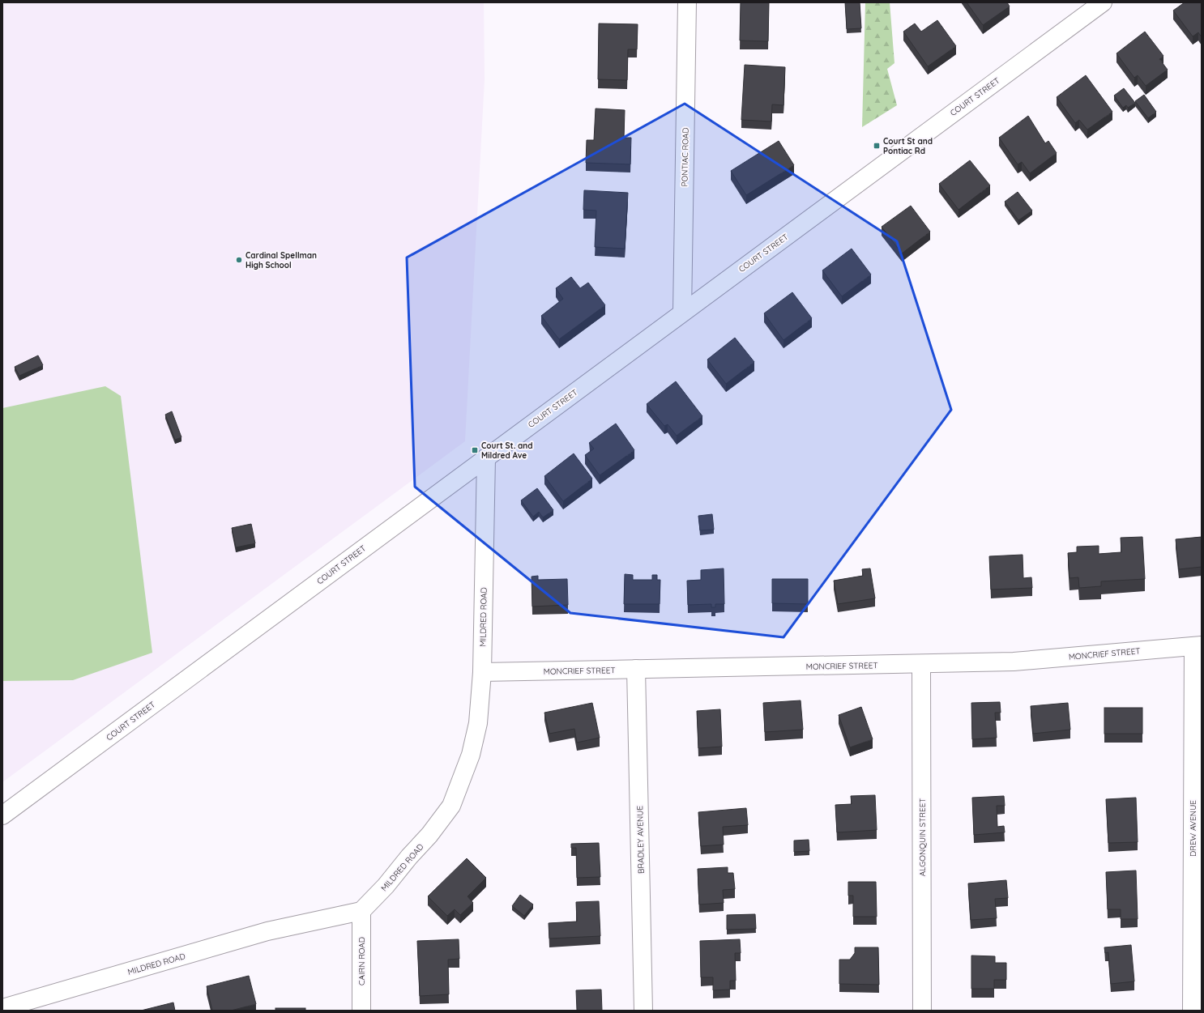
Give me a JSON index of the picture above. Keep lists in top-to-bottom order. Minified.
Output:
{"streets":{"street":["COURT STREET","PONTIAC ROAD","MILDRED ROAD","MONCRIEF STREET","DREW AVENUE","ALGONQUIN STREET","BRADLEY AVENUE","CAIRN ROAD"]},"crossings":[["COURT STREET","PONTIAC ROAD"],["COURT STREET","MILDRED ROAD"],["MILDRED ROAD","MONCRIEF STREET"],["MILDRED ROAD","CAIRN ROAD"],["MONCRIEF STREET","DREW AVENUE"],["MONCRIEF STREET","ALGONQUIN STREET"],["MONCRIEF STREET","BRADLEY AVENUE"]],"places":{"transit":["Court St and Pontiac Rd","Court St. and Mildred Ave"],"other":["Cardinal Spellman High School"]}}
